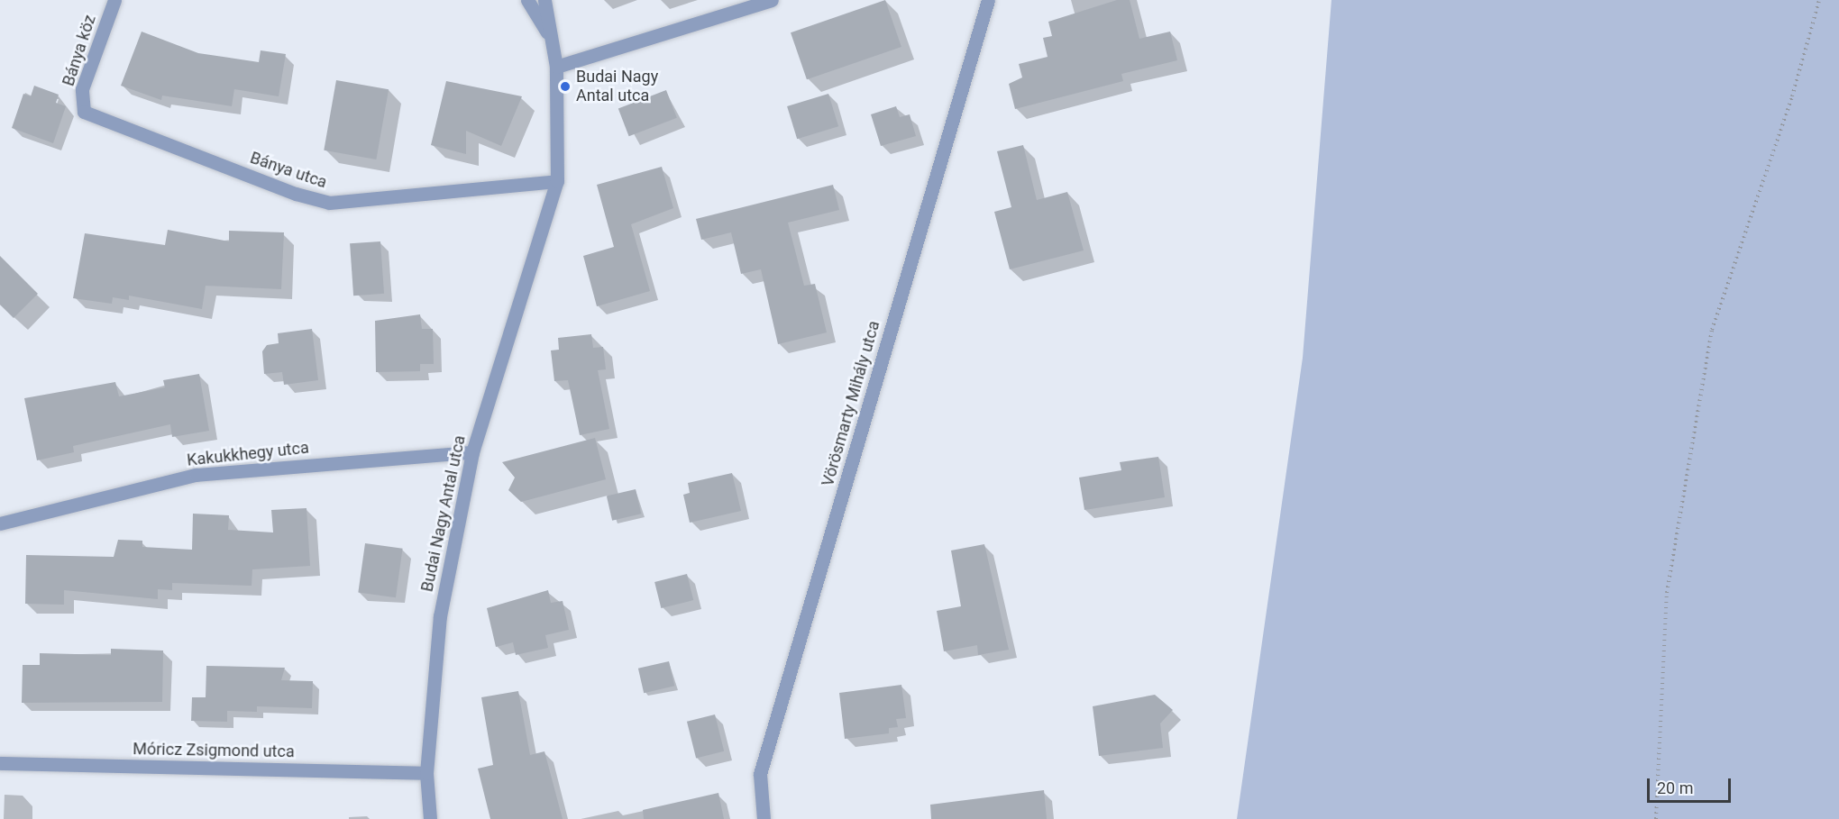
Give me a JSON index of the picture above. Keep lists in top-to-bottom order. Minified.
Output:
{"streets":{"street":["Bánya köz","Bánya utca","Vörösmarty Mihály utca","Kakukkhegy utca","Budai Nagy Antal utca","Móricz Zsigmond utca"]},"crossings":[["Bánya köz","Bánya utca"],["Bánya utca","Budai Nagy Antal utca"],["Kakukkhegy utca","Budai Nagy Antal utca"],["Budai Nagy Antal utca","Móricz Zsigmond utca"]],"places":["Budai Nagy Antal utca"],"scale_bar":"20 m"}
